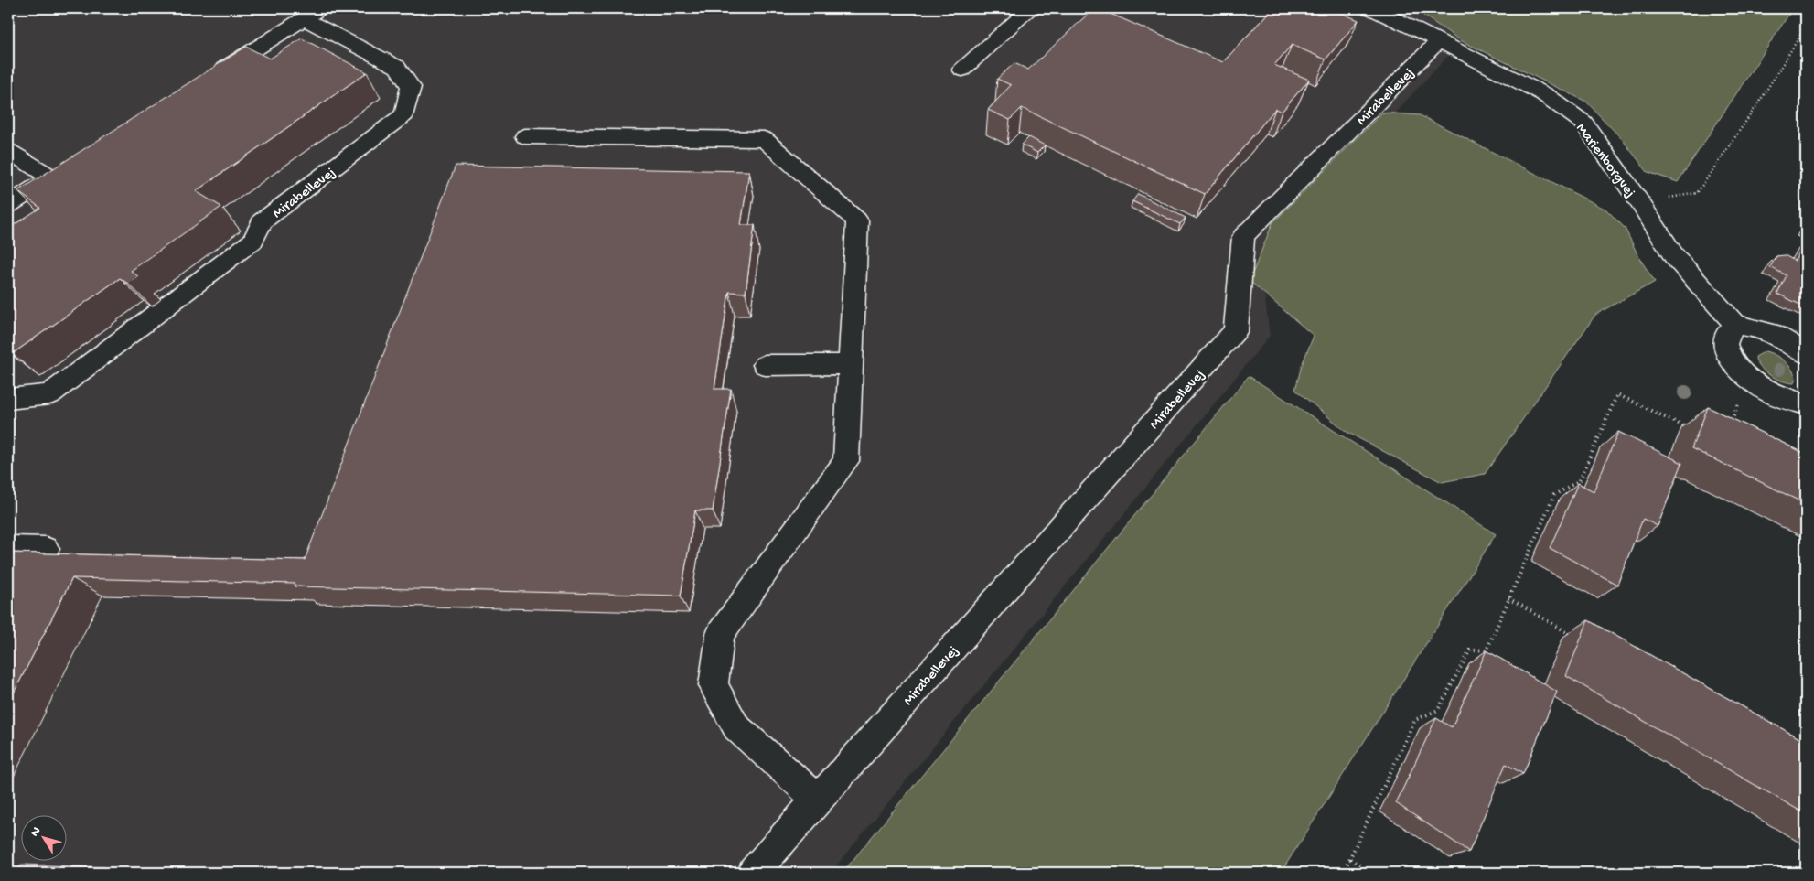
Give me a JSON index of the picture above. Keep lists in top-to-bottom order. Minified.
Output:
{"streets":{"street":["Mirabellevej","Marienborgvej"]},"crossings":[["Mirabellevej","Marienborgvej"]],"north":"top left"}
